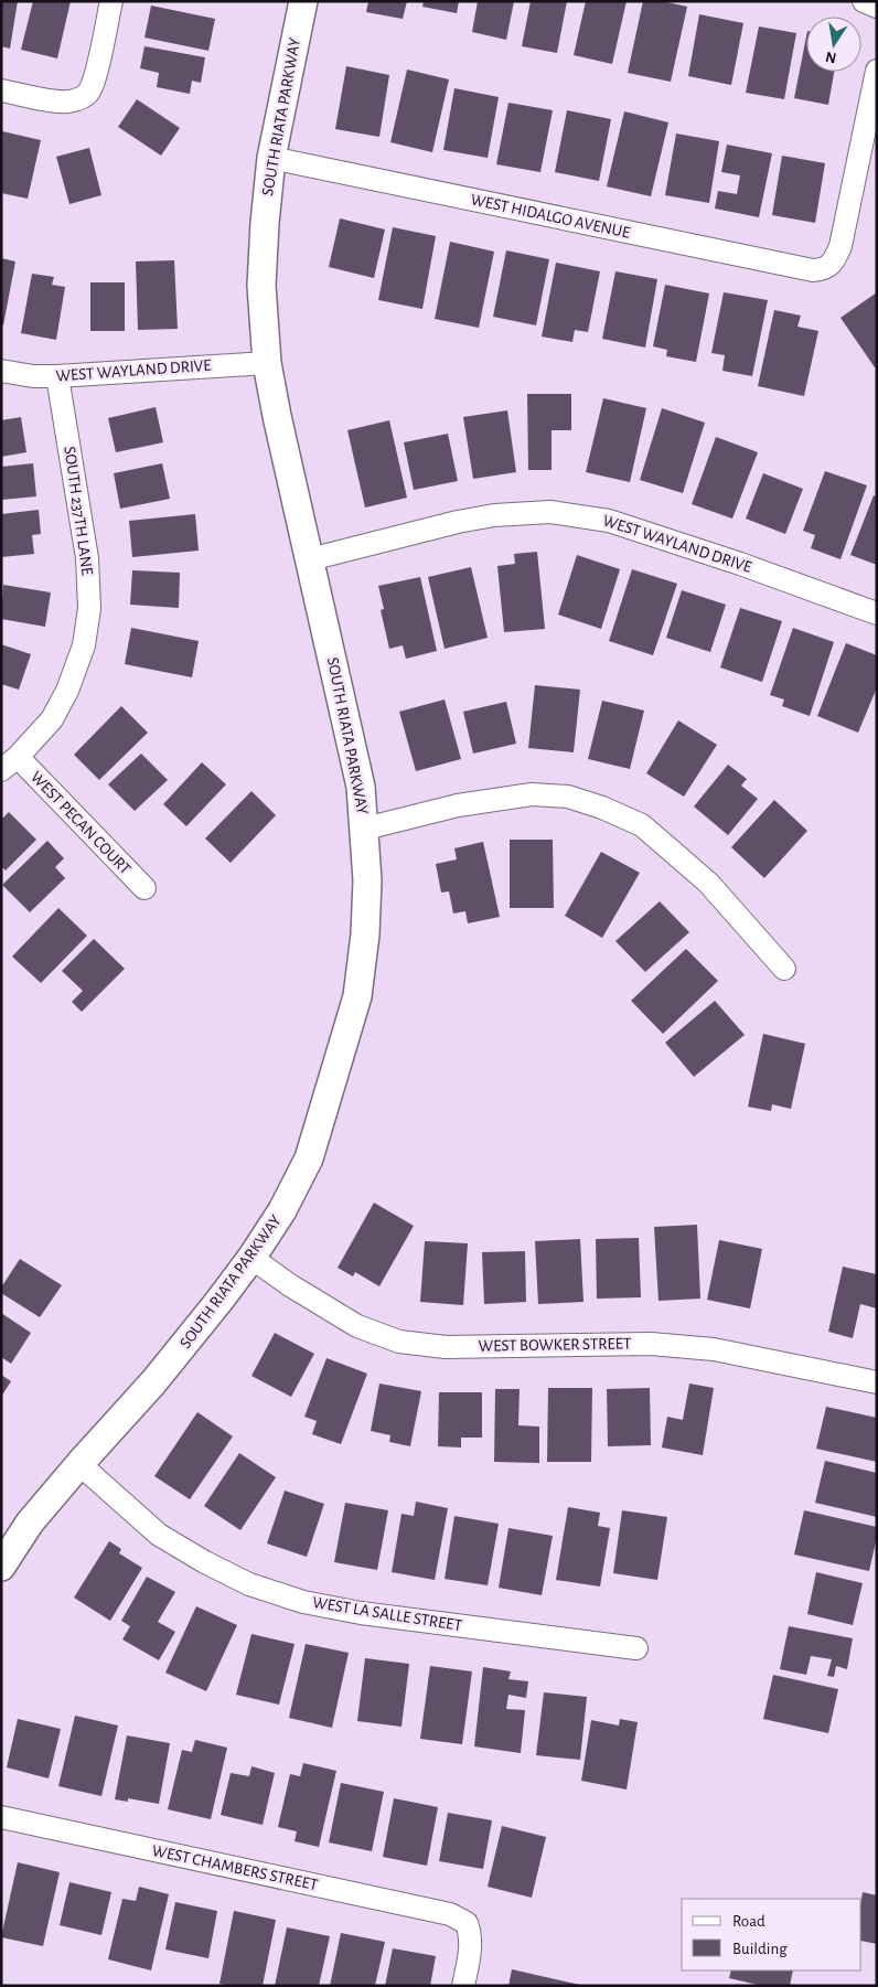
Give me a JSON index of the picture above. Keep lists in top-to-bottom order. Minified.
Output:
{"streets":{"street":["SOUTH RIATA PARKWAY","WEST HIDALGO AVENUE","WEST WAYLAND DRIVE","SOUTH 237TH LANE","WEST PECAN COURT","WEST BOWKER STREET","WEST LA SALLE STREET","WEST CHAMBERS STREET"]},"crossings":[["SOUTH RIATA PARKWAY","WEST HIDALGO AVENUE"],["SOUTH RIATA PARKWAY","WEST WAYLAND DRIVE"],["SOUTH RIATA PARKWAY","WEST BOWKER STREET"],["SOUTH RIATA PARKWAY","WEST LA SALLE STREET"],["WEST WAYLAND DRIVE","SOUTH 237TH LANE"],["SOUTH 237TH LANE","WEST PECAN COURT"]],"legend":["Road","Building"],"north":"bottom"}
